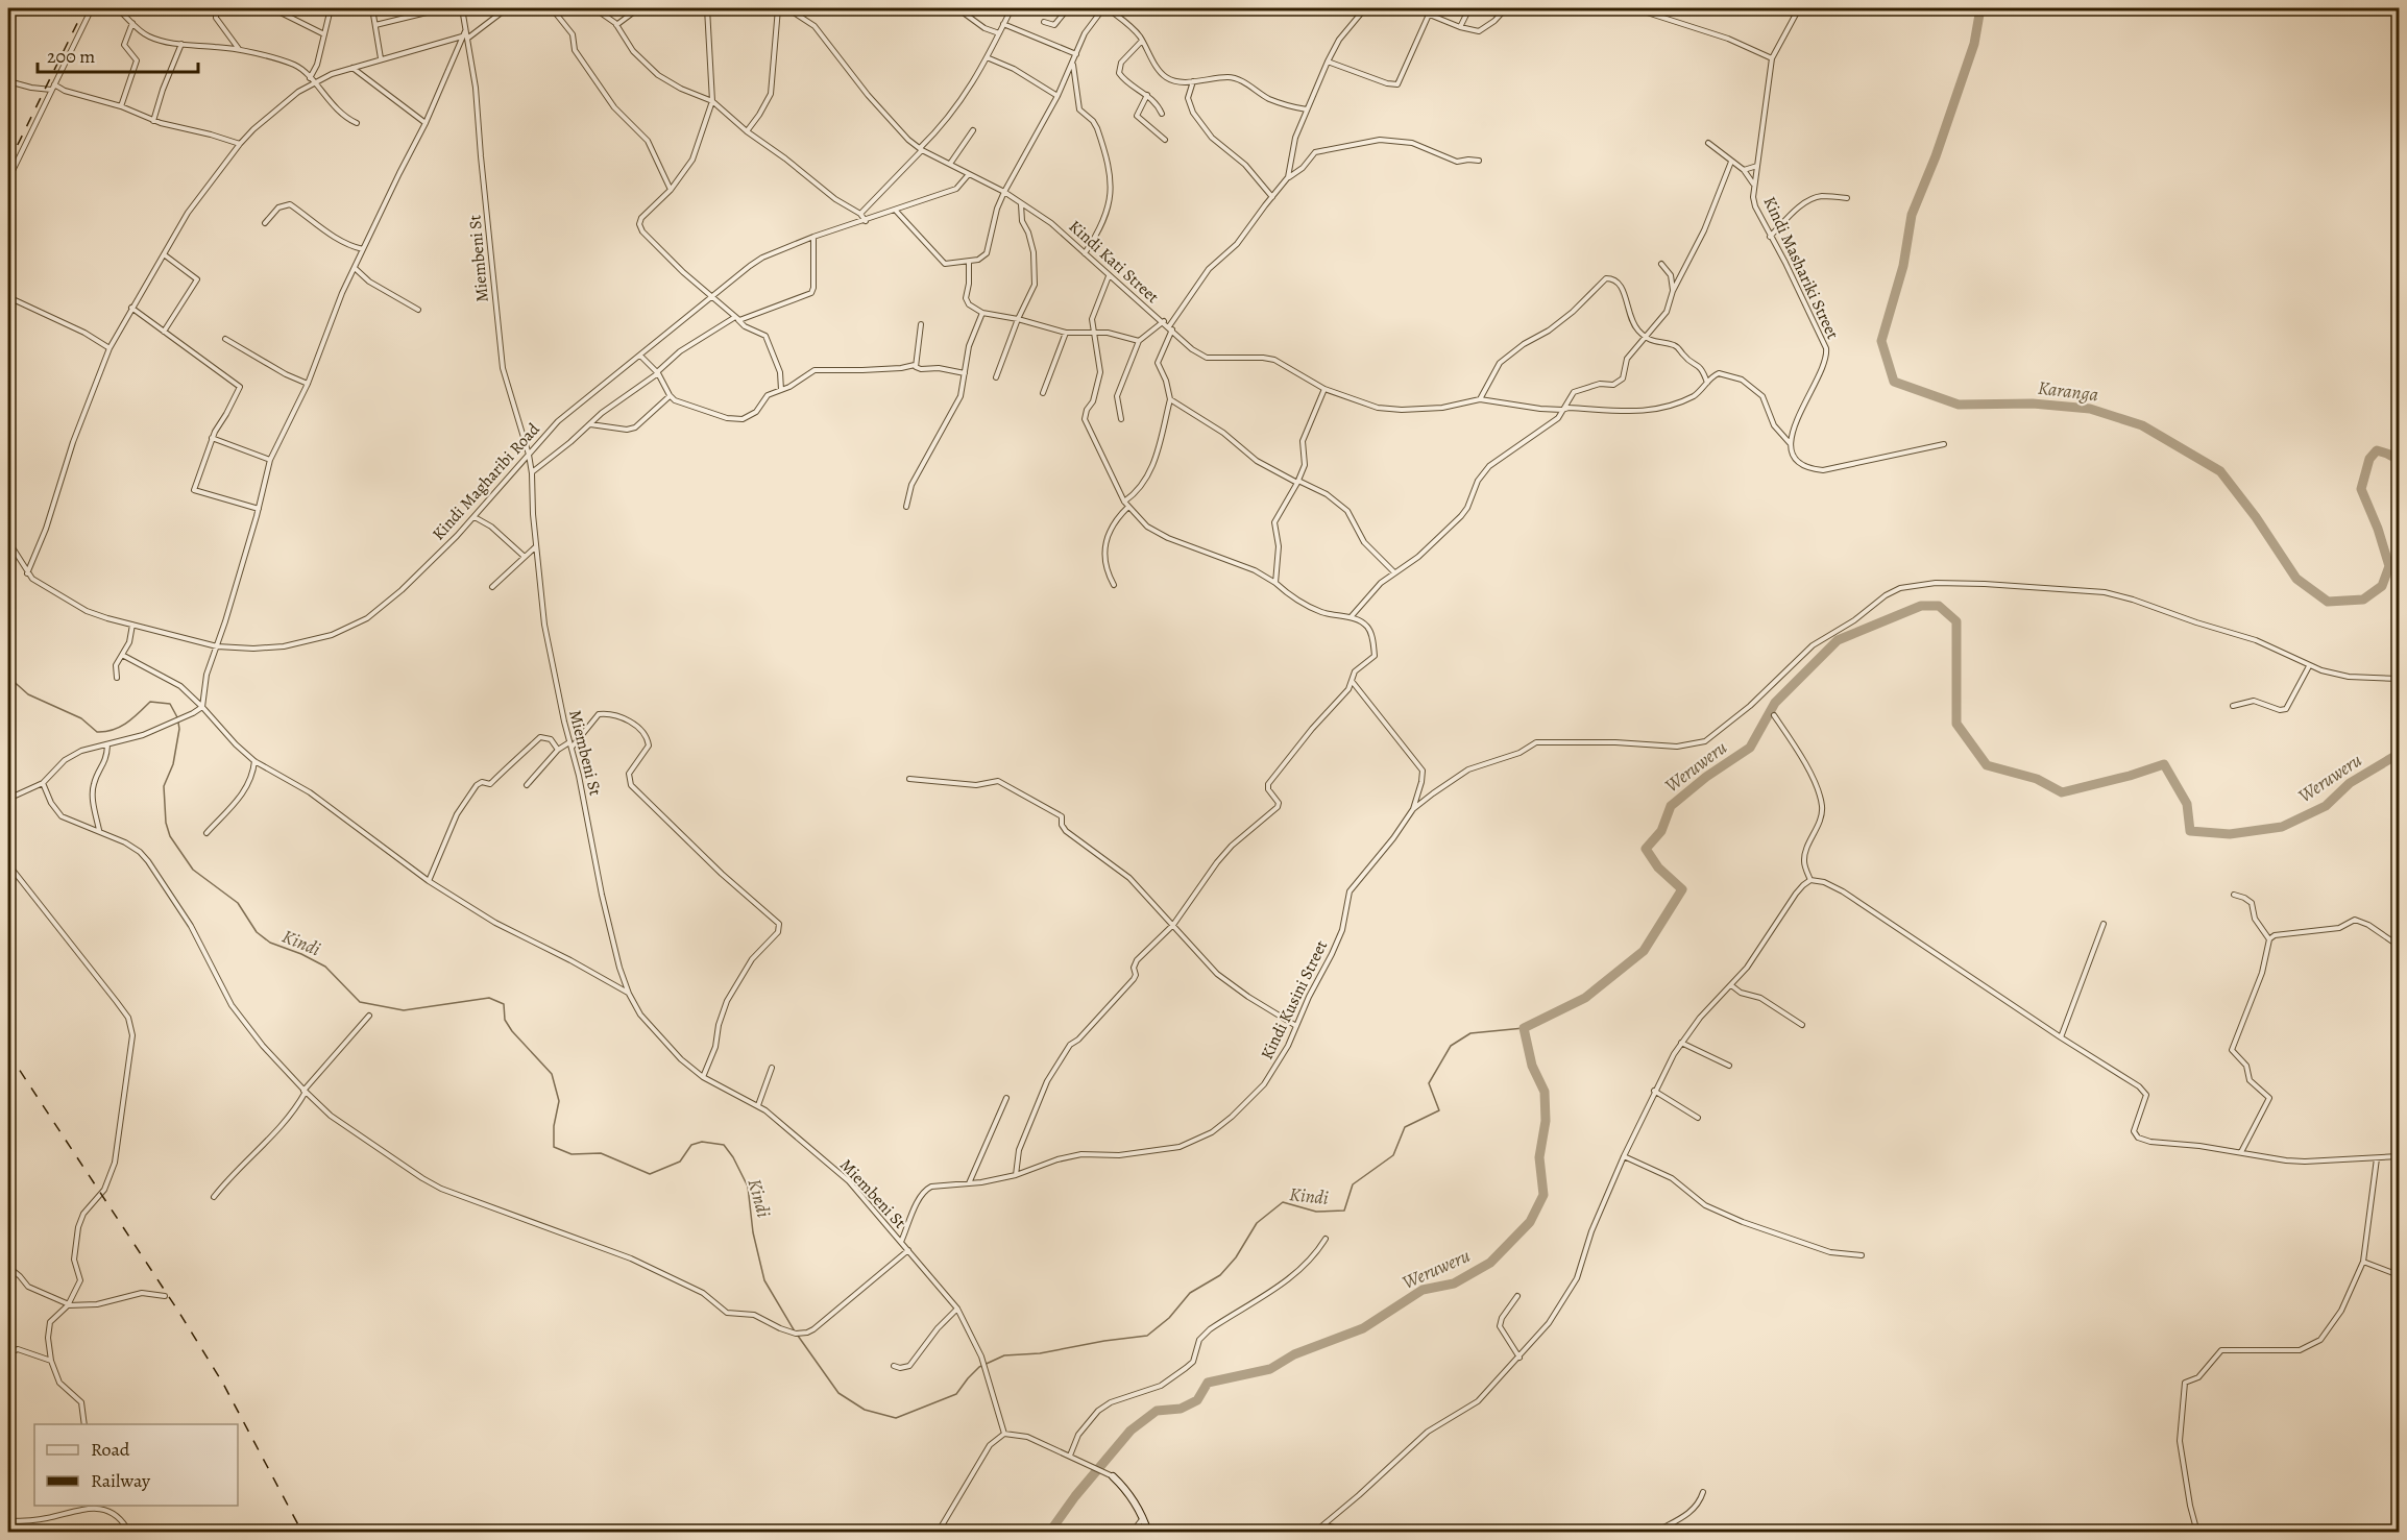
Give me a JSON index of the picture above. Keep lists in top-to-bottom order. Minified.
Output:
{"streets":{"street":["Miembeni St","Kindi Kati Street","Kindi Mashariki Street","Kindi Magharibi Road","Kindi Kusini Street"]},"crossings":[["Miembeni St","Kindi Magharibi Road"],["Miembeni St","Kindi Kusini Street"],["Kindi Kati Street","Kindi Magharibi Road"]],"water":["Karanga","Weruweru","Kindi"],"legend":["Road","Railway"],"scale_bar":"200 m"}
